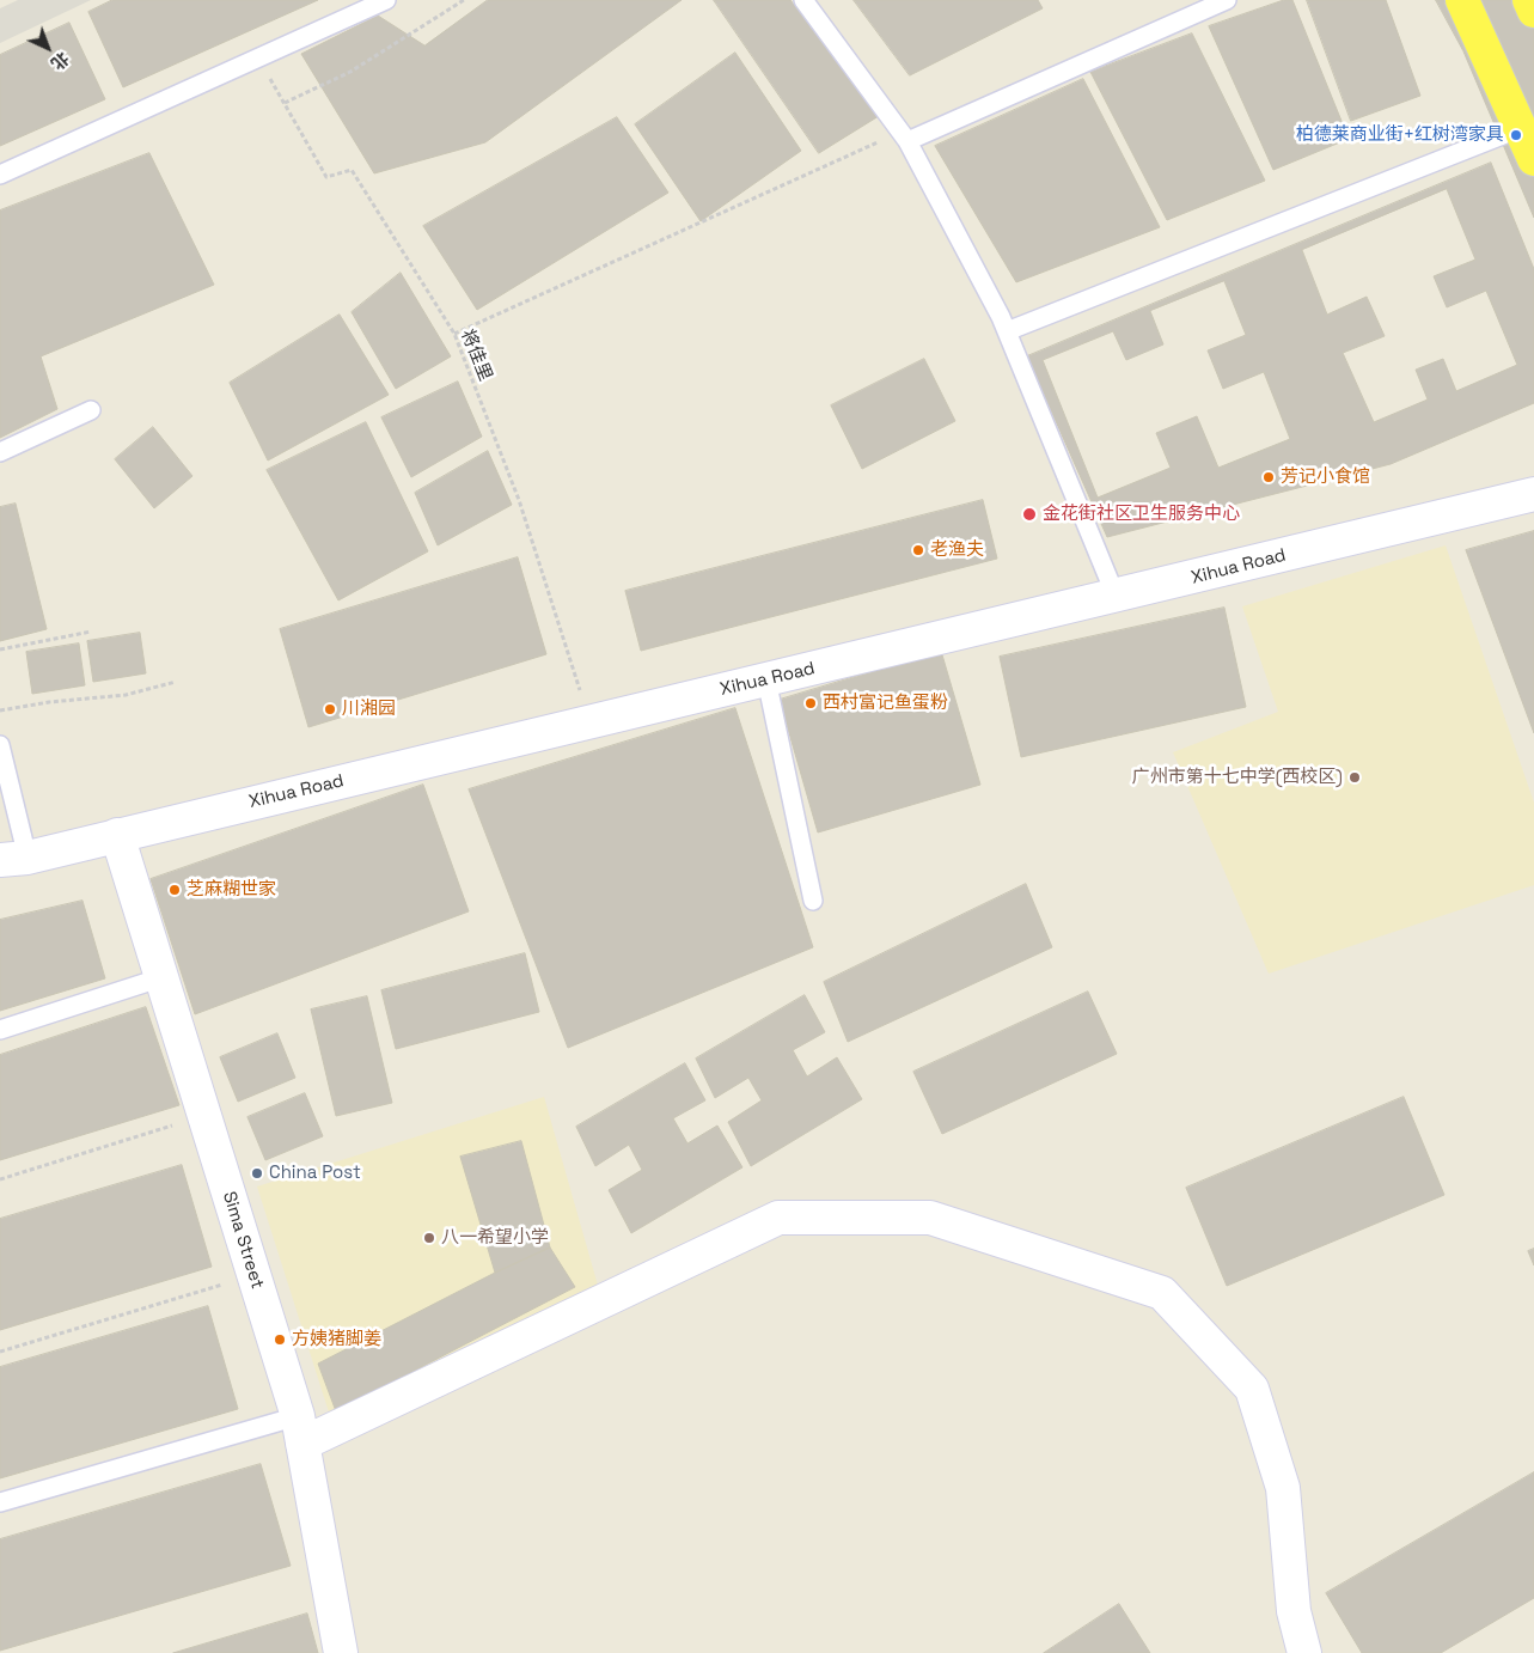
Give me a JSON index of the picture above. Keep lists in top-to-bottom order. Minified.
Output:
{"streets":{"street":["Xihua Road","Sima Street"],"path":["将佳里"]},"crossings":[["将佳里","Xihua Road"],["Xihua Road","Sima Street"]],"places":["柏德莱商业街+红树湾家具","芳记小食馆","金花街社区卫生服务中心","老渔夫","西村富记鱼蛋粉","川湘园","广州市第十七中学(西校区)","芝麻糊世家","China Post","八一希望小学","方姨猪脚姜"],"north":"bottom right"}
